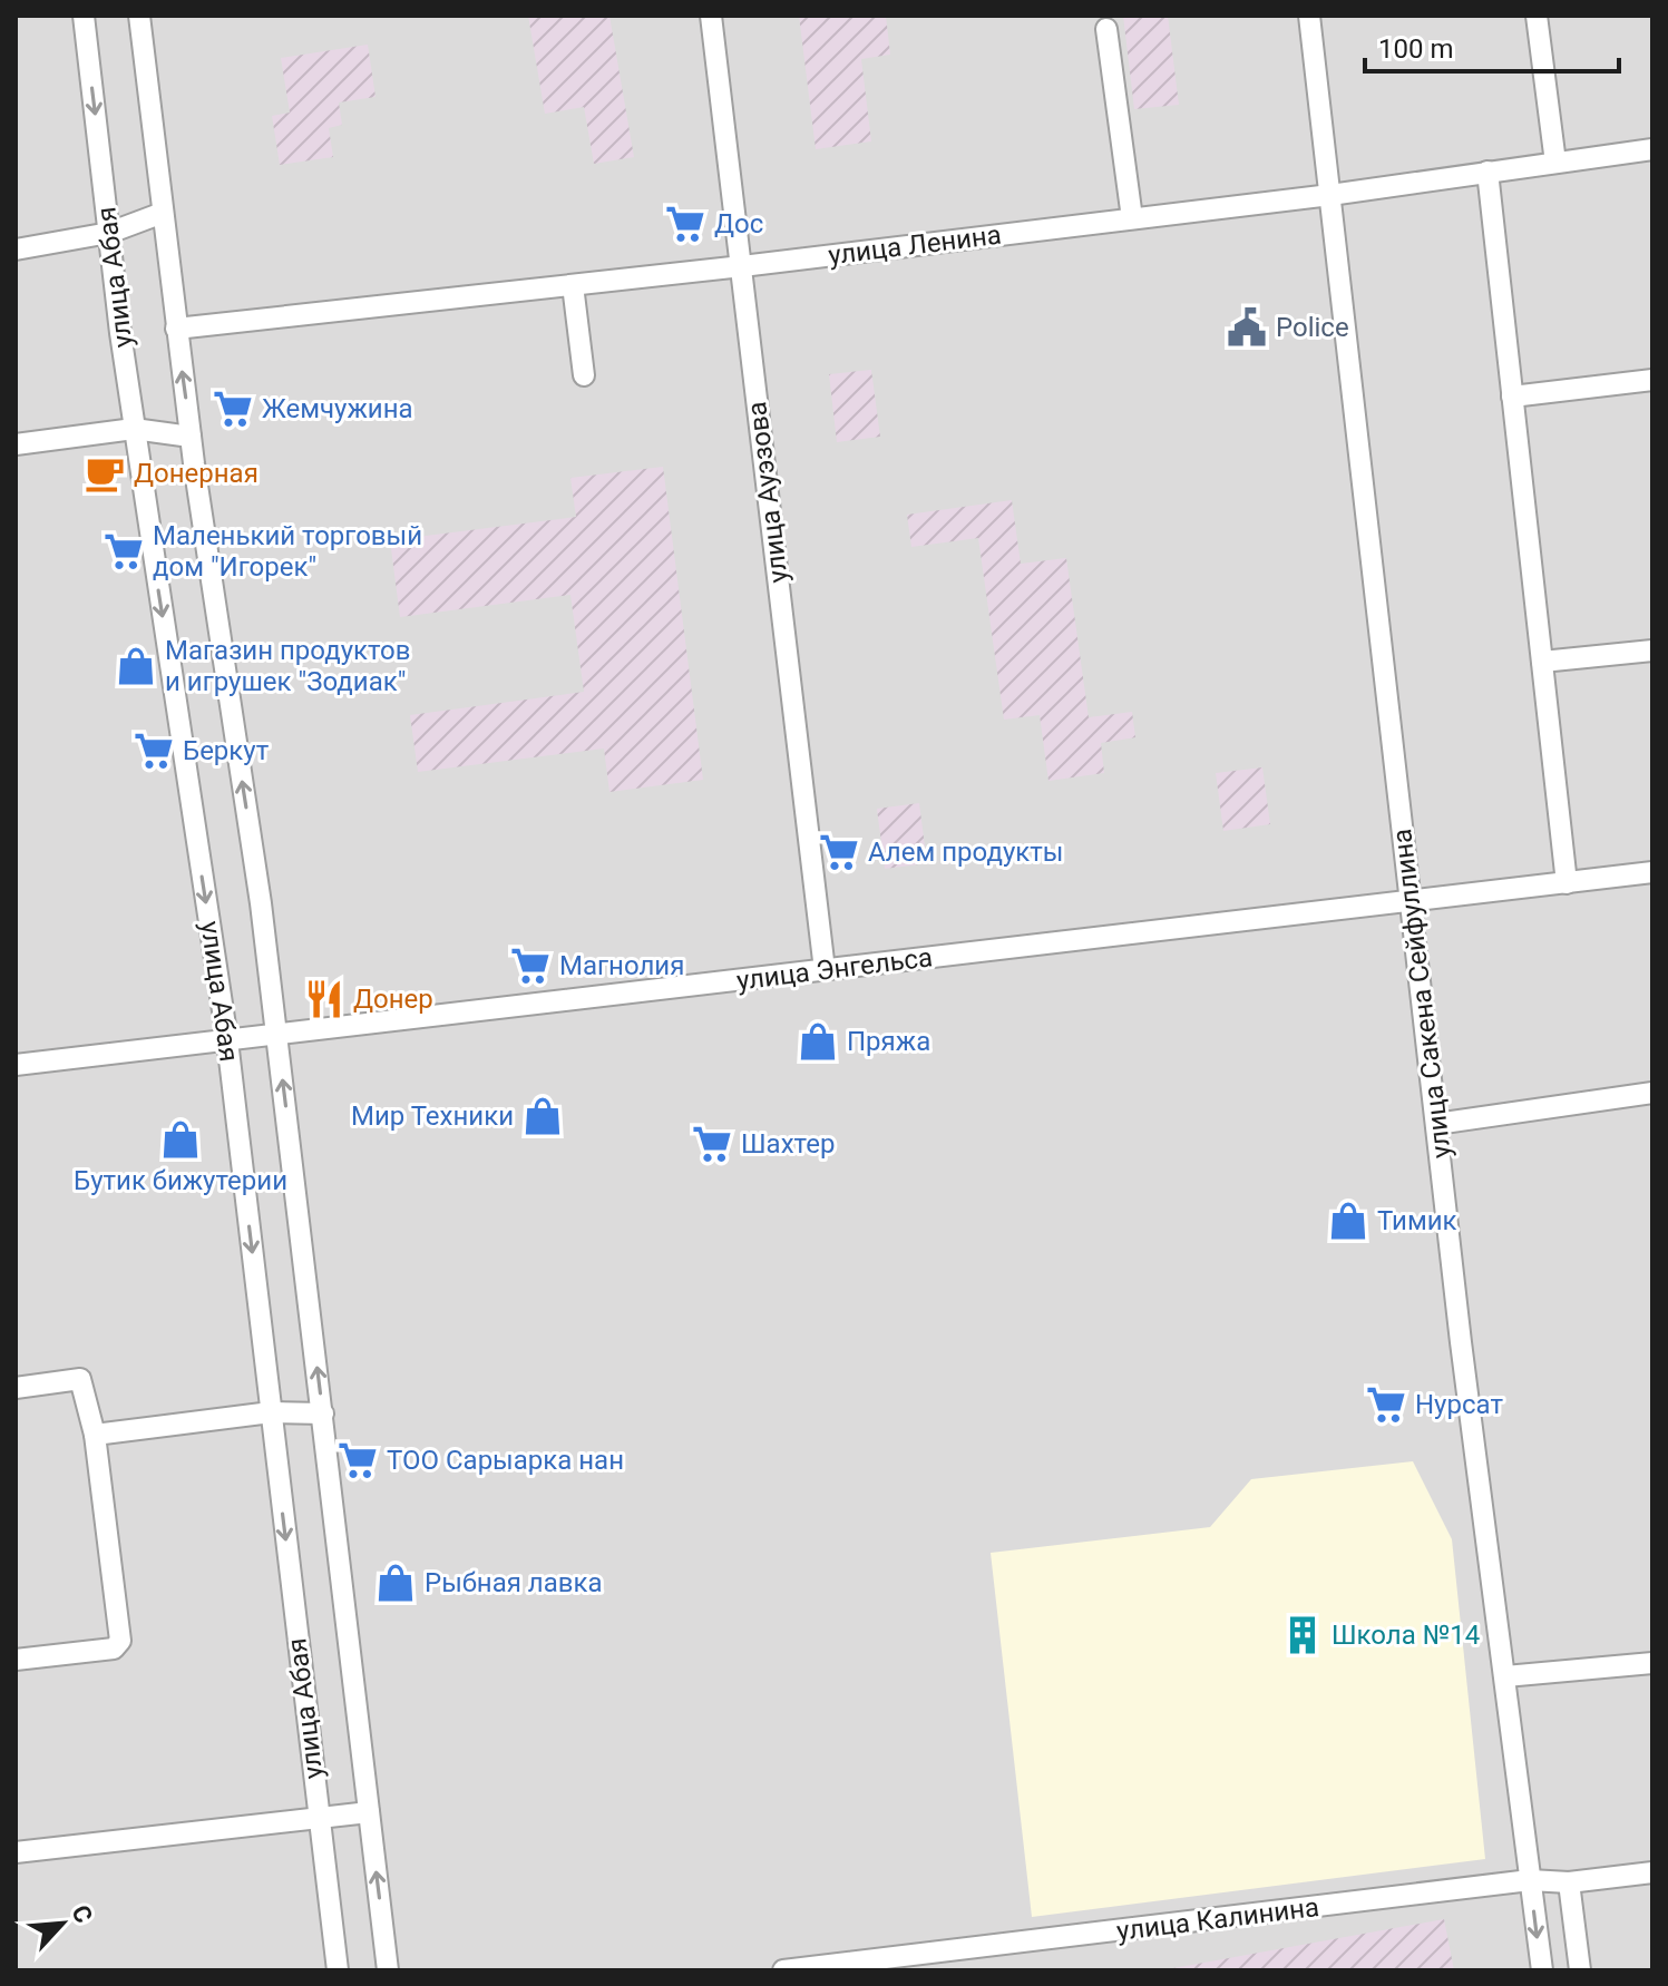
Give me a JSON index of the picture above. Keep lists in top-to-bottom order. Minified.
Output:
{"streets":{"street":["улица Ленина","улица Абая","улица Ауэзова","улица Энгельса","улица Сакена Сейфуллина","улица Калинина"]},"crossings":[["улица Ленина","улица Абая"],["улица Ленина","улица Ауэзова"],["улица Ленина","улица Сакена Сейфуллина"],["улица Абая","улица Энгельса"],["улица Ауэзова","улица Энгельса"],["улица Энгельса","улица Сакена Сейфуллина"],["улица Сакена Сейфуллина","улица Калинина"]],"places":{"supermarket":["Дос","Жемчужина","Маленький торговый дом \"Игорек\"","Беркут","Алем продукты","Магнолия","Шахтер","Нурсат","ТОО Сарыарка нан"],"public building":["Police"],"cafe":["Донерная"],"shop":["Магазин продуктов и игрушек \"Зодиак\"","Пряжа","Мир Техники","Бутик бижутерии","Тимик","Рыбная лавка"],"restaurant":["Донер"],"building":["Школа №14"]},"scale_bar":"100 m","north":"top right"}
